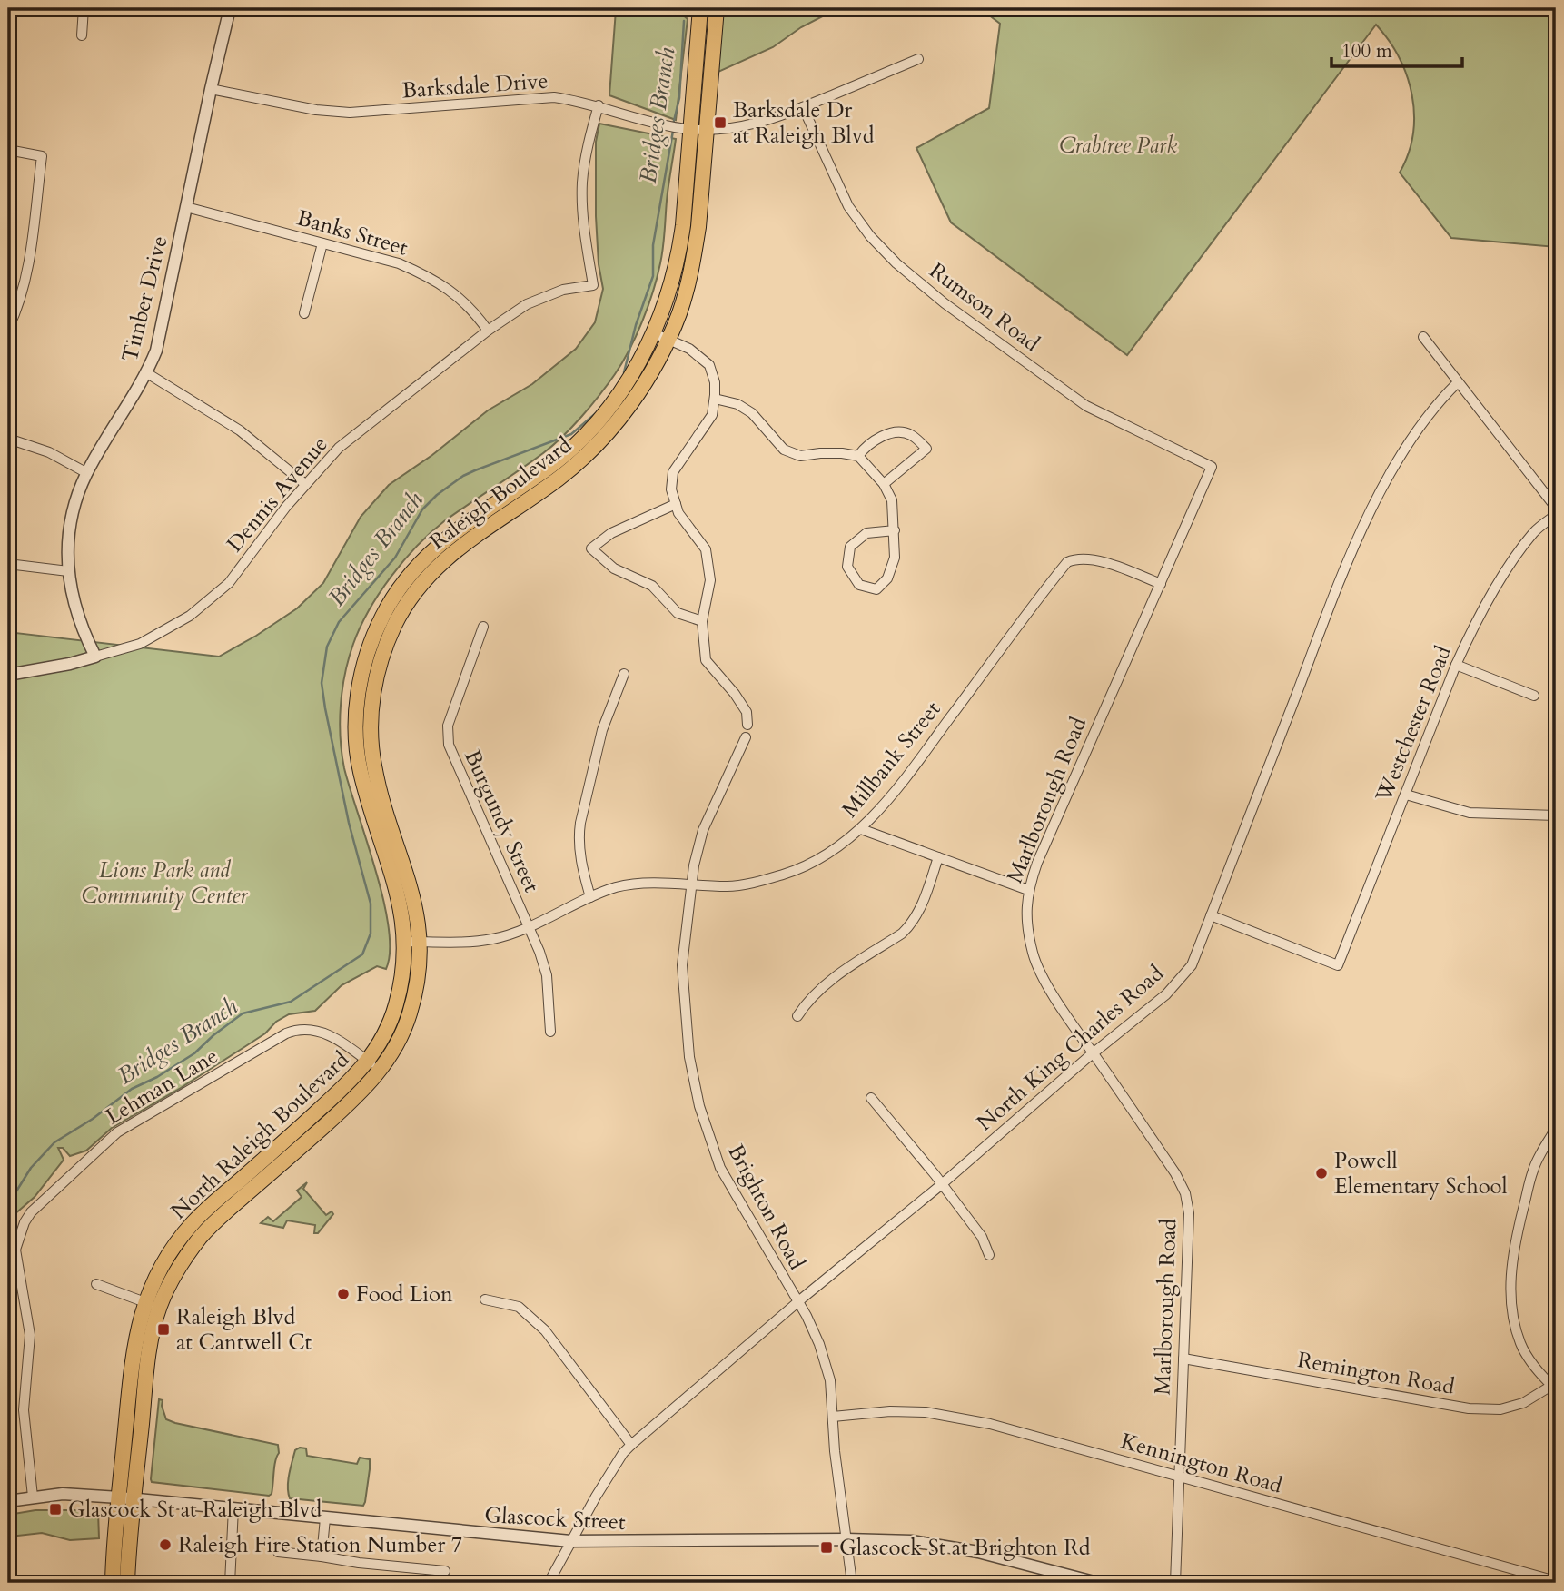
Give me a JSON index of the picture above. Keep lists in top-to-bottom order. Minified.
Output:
{"streets":{"main road":["Raleigh Boulevard","North Raleigh Boulevard"],"street":["Barksdale Drive","Banks Street","Timber Drive","Rumson Road","Dennis Avenue","Westchester Road","Millbank Street","Marlborough Road","Burgundy Street","North King Charles Road","Lehman Lane","Brighton Road","Remington Road","Kennington Road","Glascock Street"]},"crossings":[["Barksdale Drive","Timber Drive"],["Barksdale Drive","Rumson Road"],["Barksdale Drive","Raleigh Boulevard"],["Barksdale Drive","Dennis Avenue"],["Banks Street","Timber Drive"],["Banks Street","Dennis Avenue"],["Timber Drive","Dennis Avenue"],["Rumson Road","Marlborough Road"],["Raleigh Boulevard","Millbank Street"],["Raleigh Boulevard","North Raleigh Boulevard"],["Westchester Road","North King Charles Road"],["Millbank Street","Marlborough Road"],["Millbank Street","Burgundy Street"],["Millbank Street","North Raleigh Boulevard"],["Millbank Street","Brighton Road"],["Marlborough Road","North King Charles Road"],["Marlborough Road","Remington Road"],["Marlborough Road","Kennington Road"],["North King Charles Road","Brighton Road"],["North King Charles Road","Glascock Street"],["Lehman Lane","North Raleigh Boulevard"],["Lehman Lane","Glascock Street"],["North Raleigh Boulevard","Glascock Street"],["Brighton Road","Kennington Road"],["Brighton Road","Glascock Street"]],"water":["Bridges Branch"],"parks":["Crabtree Park","Lions Park and Community Center"],"places":{"transit":["Barksdale Dr at Raleigh Blvd","Raleigh Blvd at Cantwell Ct","Glascock St at Raleigh Blvd","Glascock St at Brighton Rd"],"other":["Powell Elementary School","Food Lion","Raleigh Fire Station Number 7"]},"scale_bar":"100 m"}
